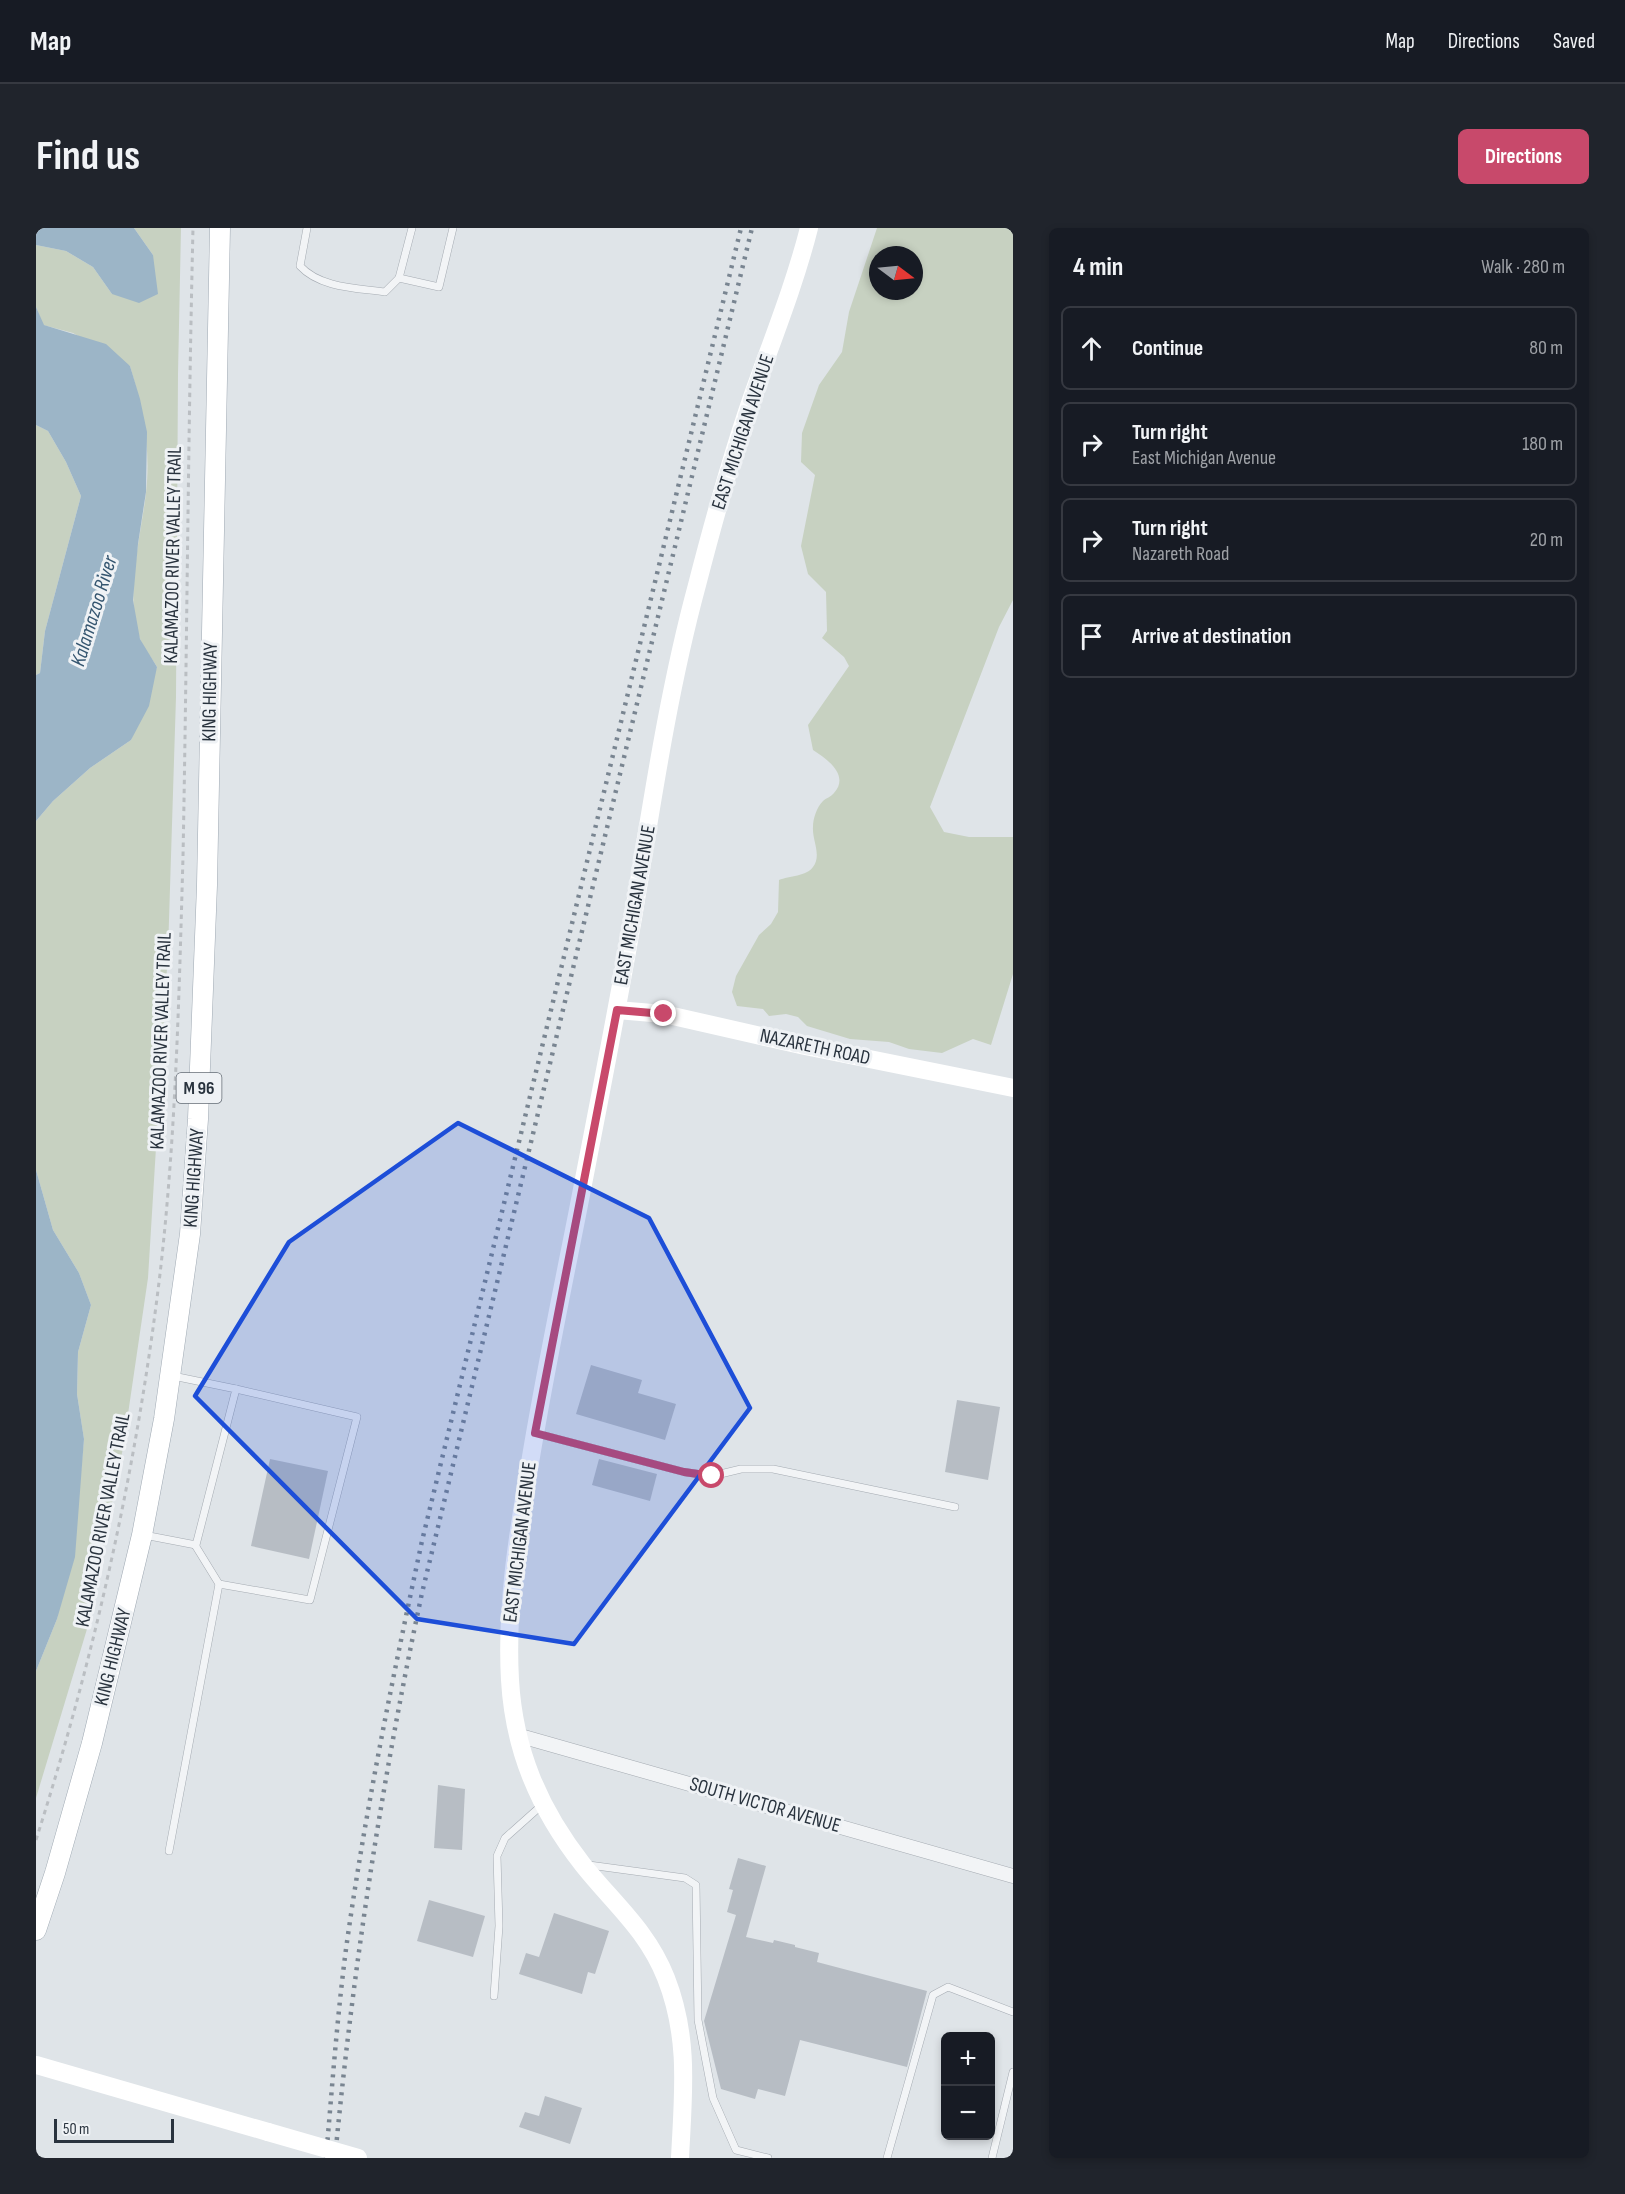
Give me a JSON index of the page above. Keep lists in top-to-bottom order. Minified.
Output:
{"streets":{"main road":["KING HIGHWAY","M 96"],"street":["EAST MICHIGAN AVENUE","NAZARETH ROAD","SOUTH VICTOR AVENUE"],"path":["KALAMAZOO RIVER VALLEY TRAIL"]},"crossings":[["EAST MICHIGAN AVENUE","NAZARETH ROAD"],["EAST MICHIGAN AVENUE","SOUTH VICTOR AVENUE"]],"water":["Kalamazoo River"],"scale_bar":"50 m","north":"right","page":{"header":"Map","nav":["Map","Directions","Saved"],"buttons":"Directions","title":"Find us","heading":["4 min","Walk · 280 m"],"list":[["Continue","80 m"],["Turn right","East Michigan Avenue","180 m"],["Turn right","Nazareth Road","20 m"],"Arrive at destination"],"map_buttons":["+","−"],"scale":"50 m"}}
